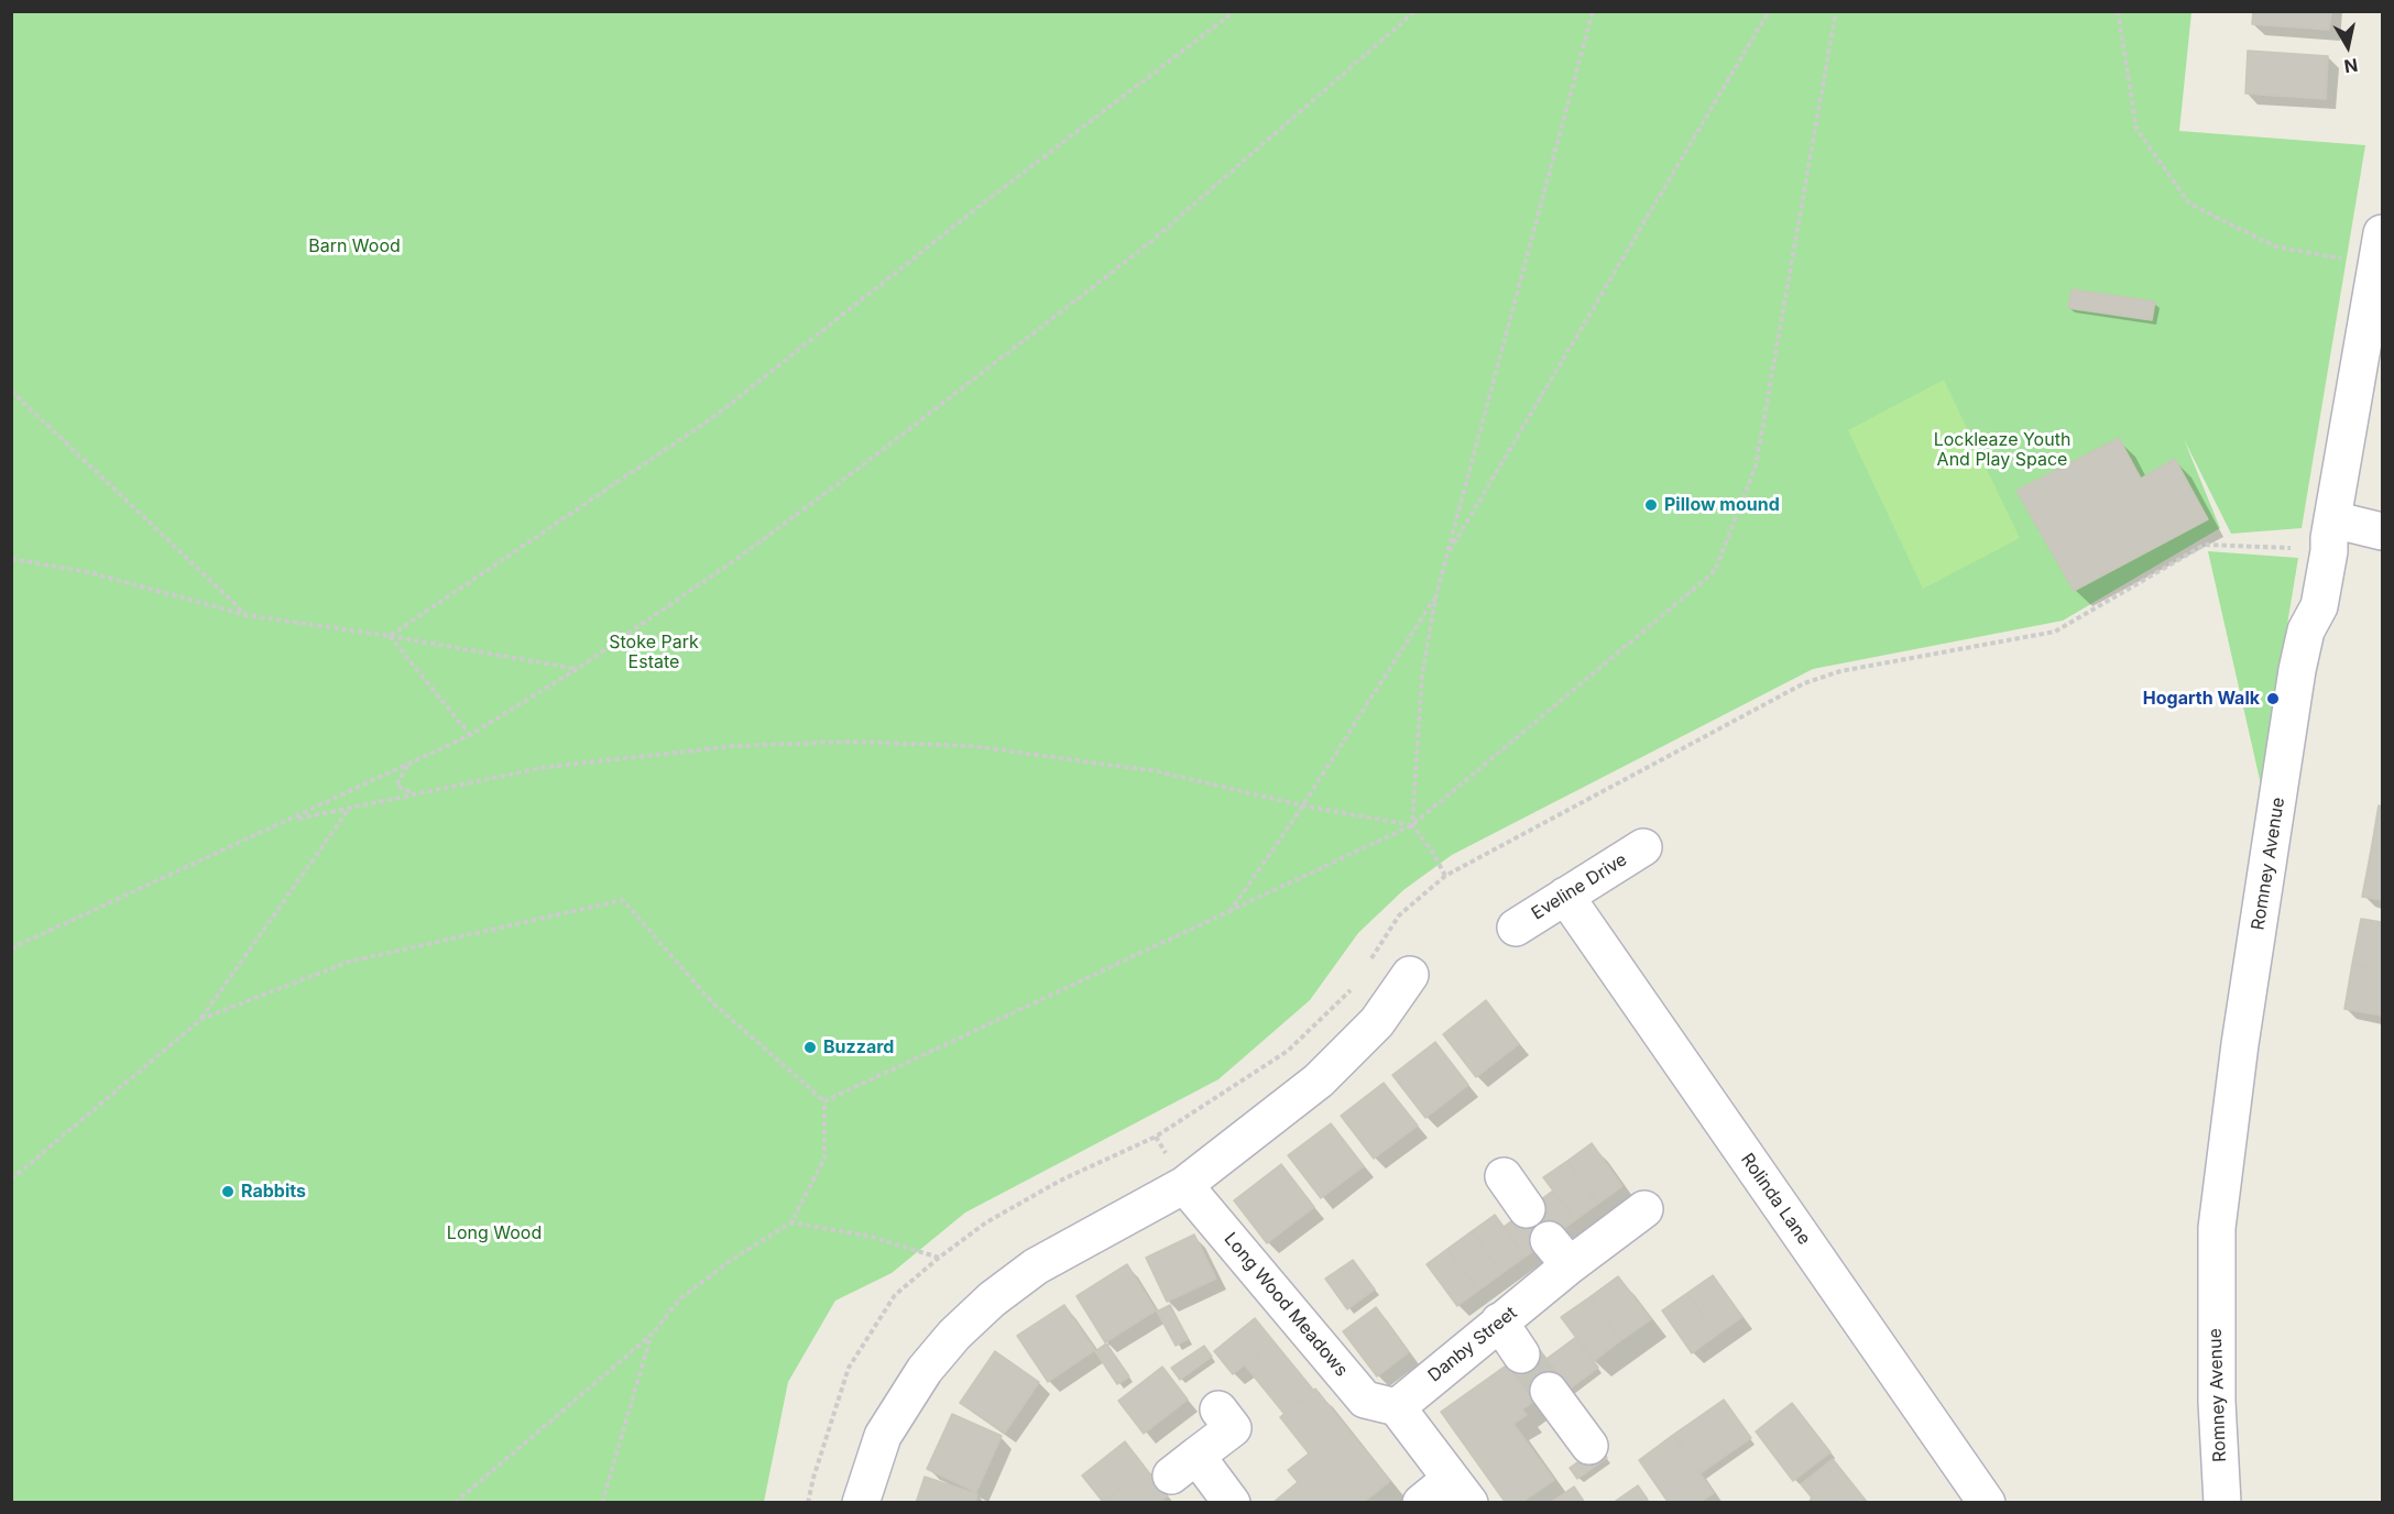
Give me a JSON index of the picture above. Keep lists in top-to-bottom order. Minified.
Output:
{"streets":{"street":["Romney Avenue","Eveline Drive","Rolinda Lane","Long Wood Meadows","Danby Street"]},"crossings":[["Eveline Drive","Rolinda Lane"],["Long Wood Meadows","Danby Street"]],"parks":["Barn Wood","Lockleaze Youth And Play Space","Stoke Park Estate","Long Wood"],"places":["Pillow mound","Hogarth Walk","Buzzard","Rabbits"],"north":"bottom"}
